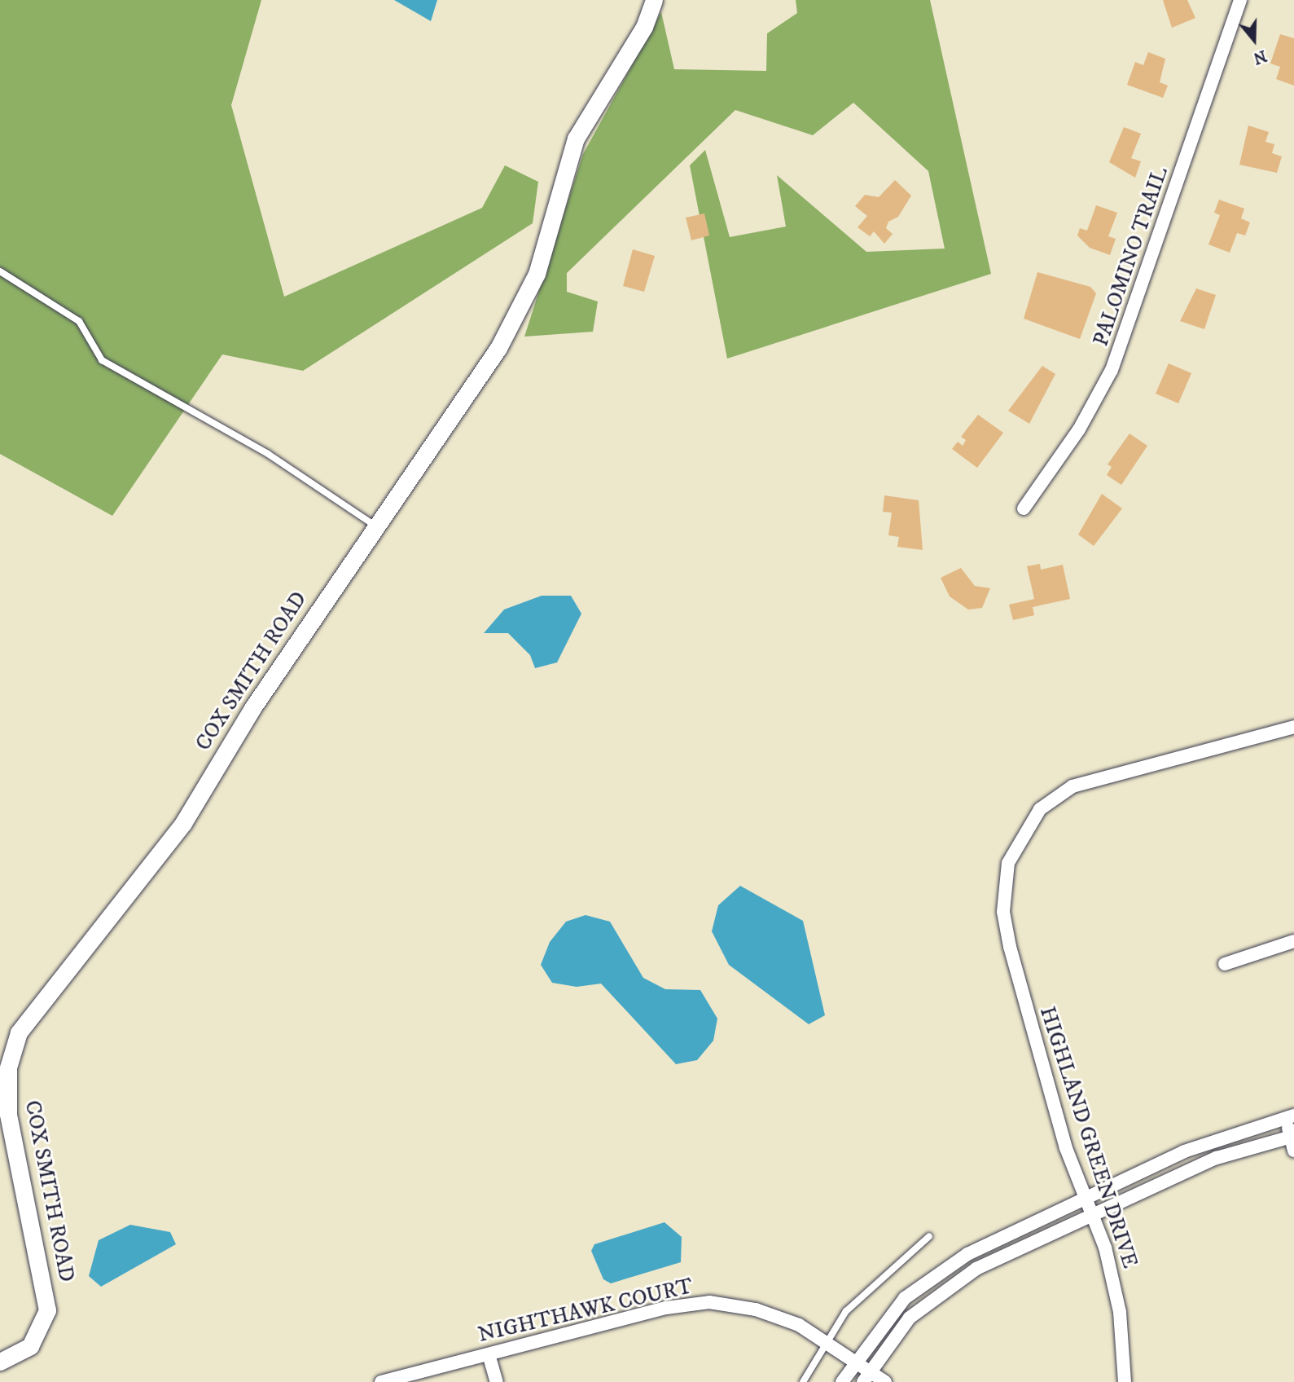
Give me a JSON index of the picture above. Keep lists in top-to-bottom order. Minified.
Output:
{"streets":{"street":["PALOMINO TRAIL","COX SMITH ROAD","HIGHLAND GREEN DRIVE","NIGHTHAWK COURT"]},"north":"bottom"}
